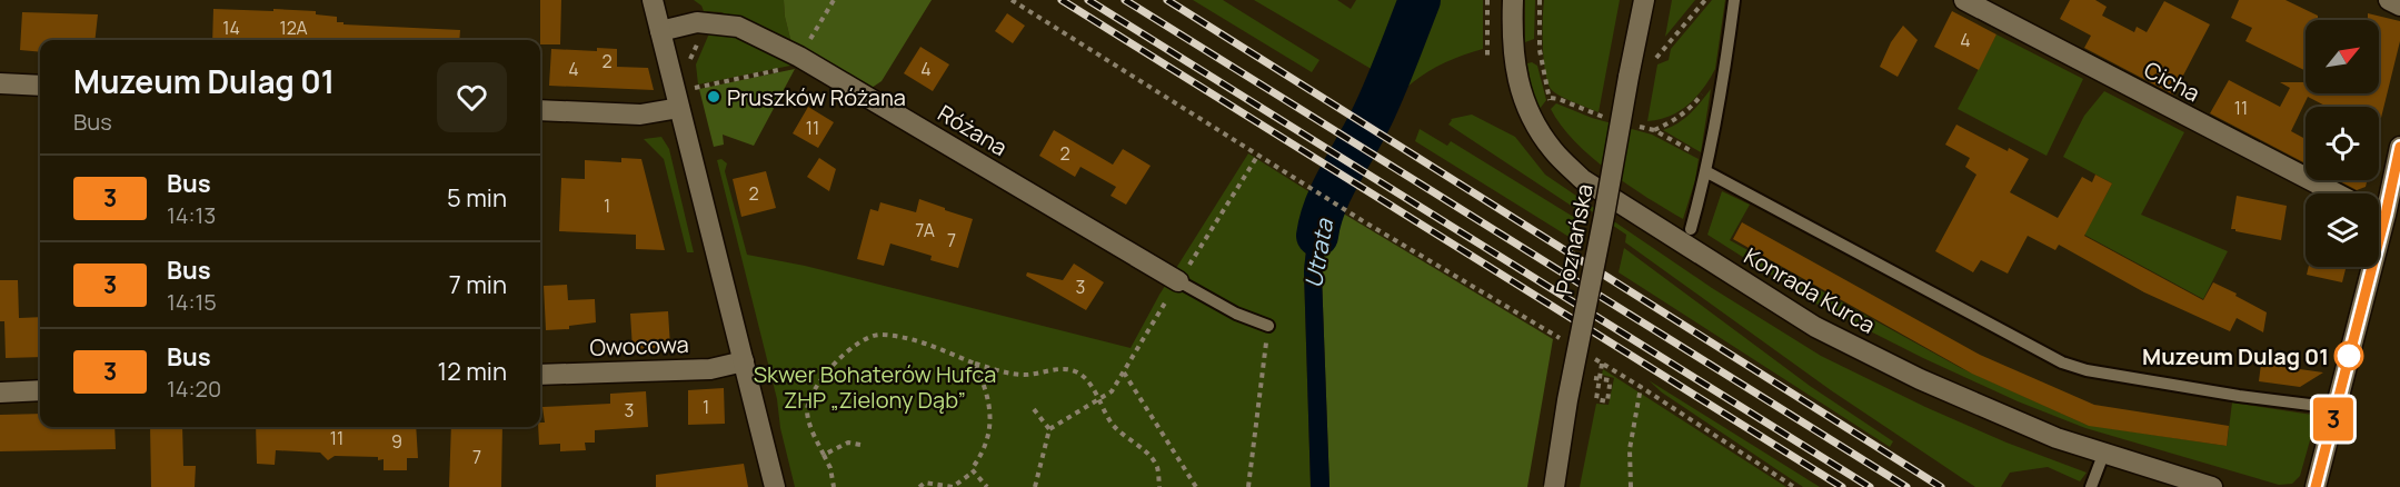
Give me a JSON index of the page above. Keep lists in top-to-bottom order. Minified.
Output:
{"streets":{"street":["Cicha","Różana","Poznańska","Konrada Kurca","Owocowa"]},"water":["Utrata"],"parks":["Skwer Bohaterów Hufca ZHP „Zielony Dąb”"],"places":["Pruszków Różana","Muzeum Dulag 01"],"lines":["bus line 3"],"house_numbers":["14","12A","4","2","4","4","11","11","2","2","1","7A","7","3","1","3","11","9","7"],"north":"top right","page":{"on_map":"3","heading":["Muzeum Dulag 01","Bus"],"list":[{"mark":"3","name":"Bus","note":"14:13","value":"5 min"},{"mark":"3","name":"Bus","note":"14:15","value":"7 min"},{"mark":"3","name":"Bus","note":"14:20","value":"12 min"}]}}
